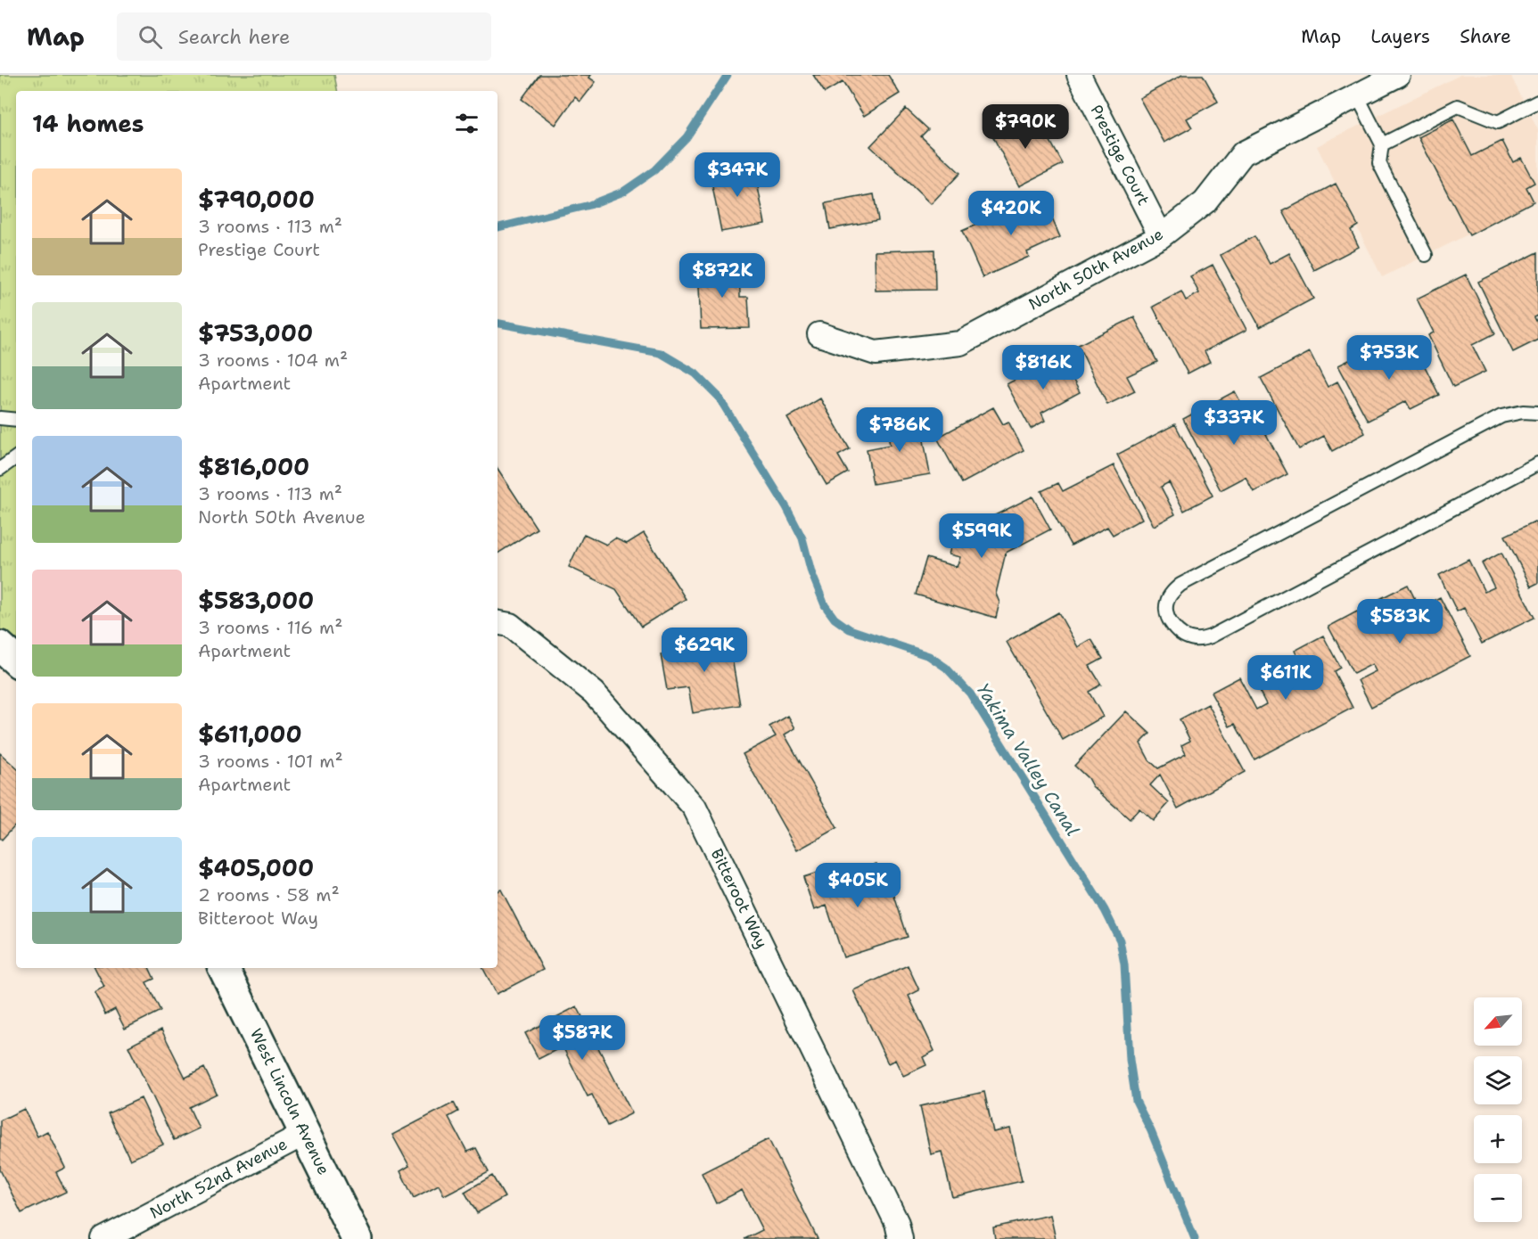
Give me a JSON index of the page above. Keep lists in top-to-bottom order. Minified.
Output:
{"streets":{"street":["Prestige Court","North 50th Avenue","Bitteroot Way","West Lincoln Avenue","North 52nd Avenue"]},"crossings":[["Prestige Court","North 50th Avenue"],["West Lincoln Avenue","North 52nd Avenue"]],"water":["Yakima Valley Canal"],"north":"bottom left","page":{"header":"Map","search":"Search here","nav":["Map","Layers","Share"],"heading":"14 homes","price":["$790K","$347K","$420K","$872K","$753K","$816K","$337K","$786K","$599K","$583K","$629K","$611K","$405K","$587K"],"list":[{"name":"$790,000","note":"3 rooms · 113 m² · Prestige Court"},{"name":"$753,000","note":"3 rooms · 104 m² · Apartment"},{"name":"$816,000","note":"3 rooms · 113 m² · North 50th Avenue"},{"name":"$583,000","note":"3 rooms · 116 m² · Apartment"},{"name":"$611,000","note":"3 rooms · 101 m² · Apartment"},{"name":"$405,000","note":"2 rooms · 58 m² · Bitteroot Way"}],"map_buttons":["+","−"]}}
